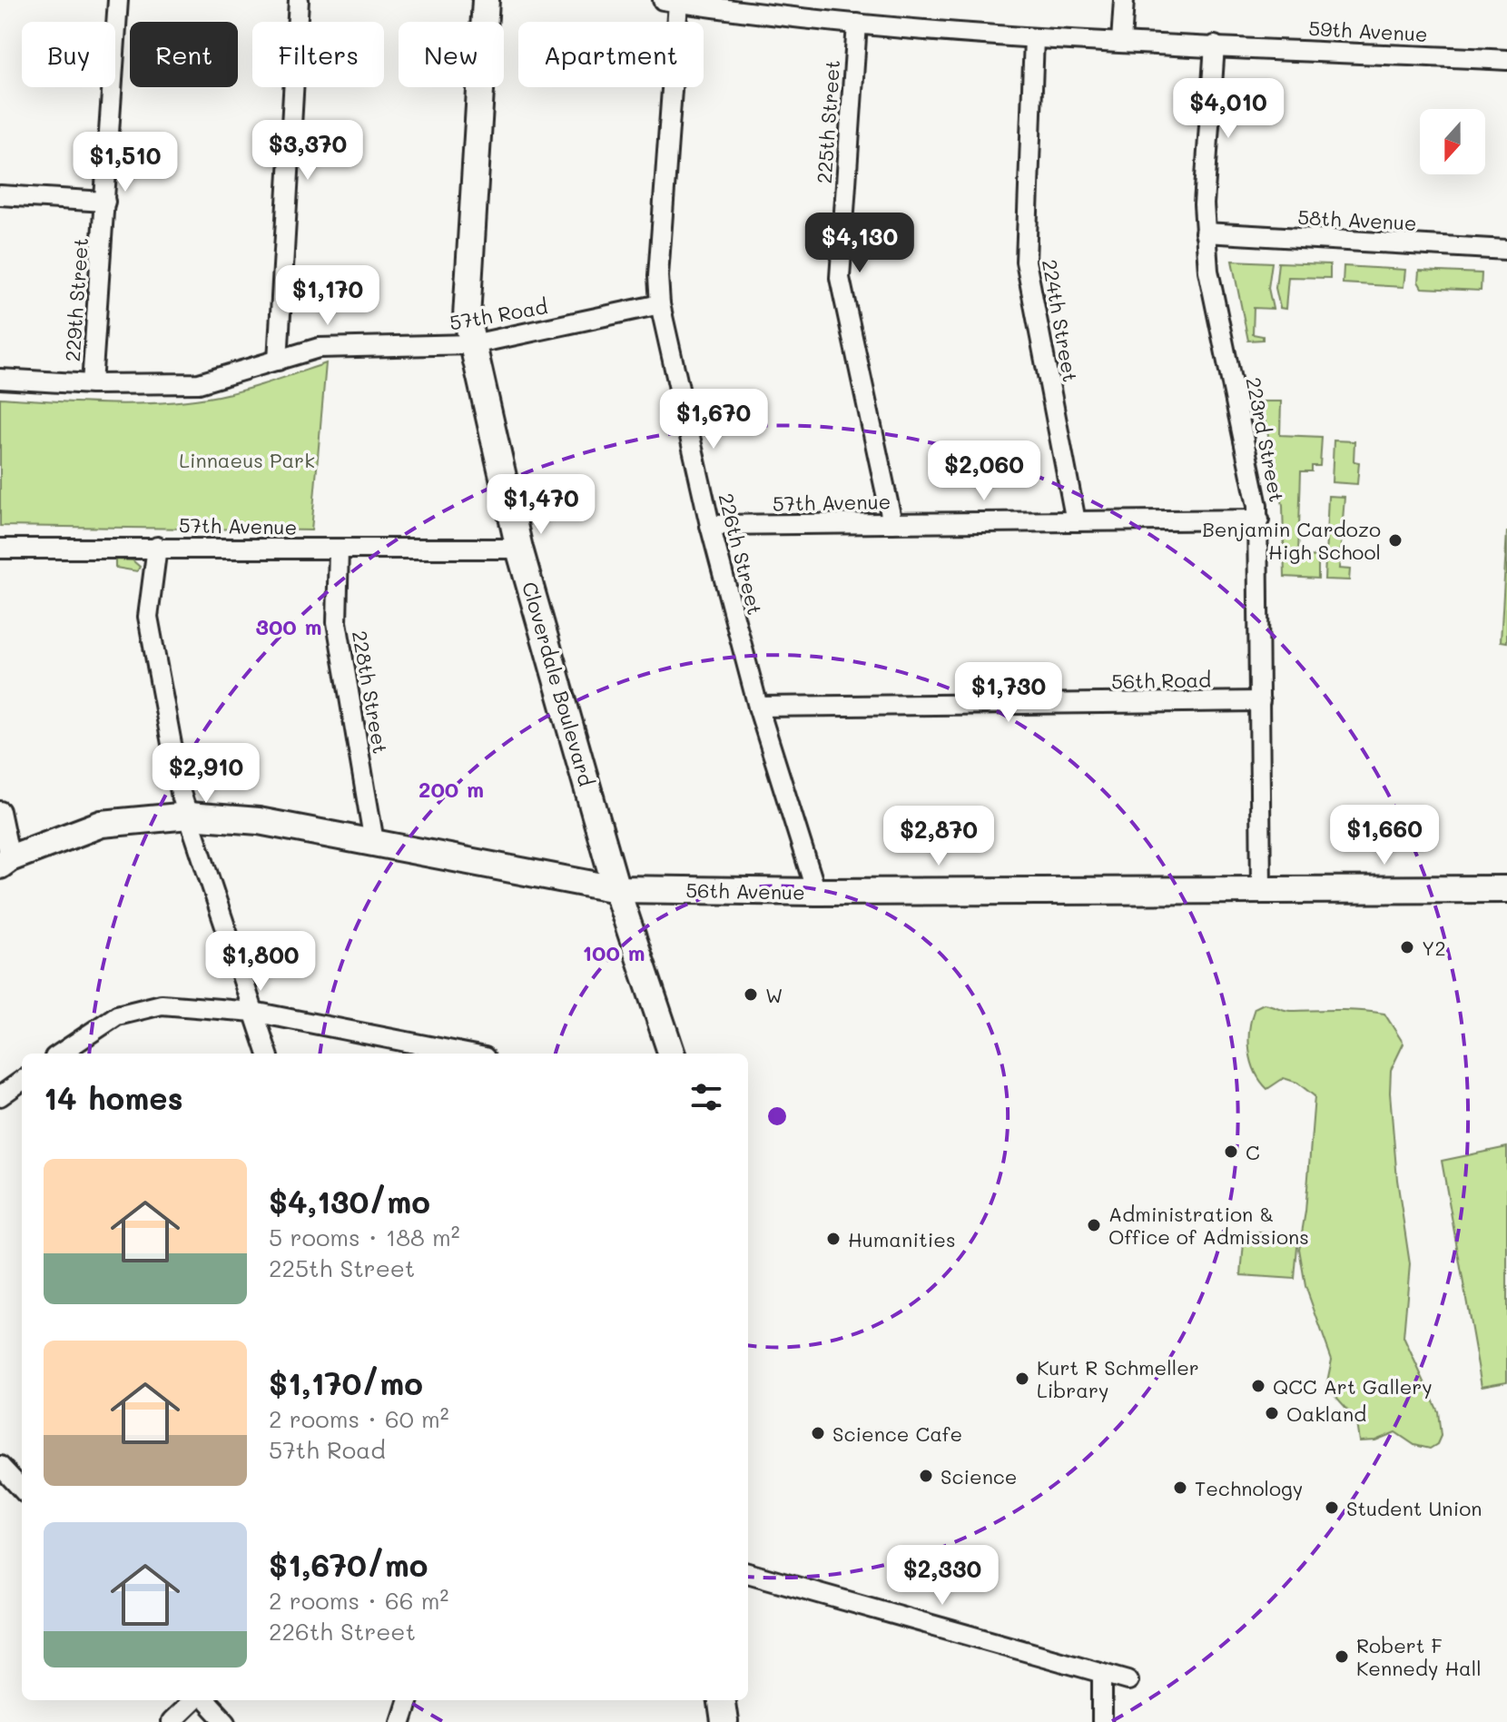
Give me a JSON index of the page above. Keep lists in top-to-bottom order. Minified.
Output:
{"streets":{"street":["59th Avenue","225th Street","58th Avenue","229th Street","57th Road","224th Street","223rd Street","57th Avenue","226th Street","56th Road","Cloverdale Boulevard","228th Street","56th Avenue"]},"crossings":[["59th Avenue","225th Street"],["59th Avenue","224th Street"],["59th Avenue","223rd Street"],["59th Avenue","226th Street"],["225th Street","57th Avenue"],["58th Avenue","223rd Street"],["229th Street","57th Road"],["57th Road","226th Street"],["57th Road","Cloverdale Boulevard"],["224th Street","57th Avenue"],["223rd Street","57th Avenue"],["223rd Street","56th Road"],["223rd Street","56th Avenue"],["57th Avenue","226th Street"],["57th Avenue","Cloverdale Boulevard"],["57th Avenue","228th Street"],["226th Street","56th Road"],["226th Street","56th Avenue"],["Cloverdale Boulevard","56th Avenue"],["228th Street","56th Avenue"]],"parks":["Linnaeus Park"],"places":["Benjamin Cardozo High School","Y2","W","C","Administration & Office of Admissions","Humanities","Kurt R Schmeller Library","QCC Art Gallery","Oakland","Science Cafe","Science","Technology","Student Union","Robert F Kennedy Hall"],"north":"bottom","page":{"chip":["Buy","Rent","Filters","New","Apartment"],"price":["$4,010","$3,370","$1,510","$4,130","$1,170","$1,670","$2,060","$1,470","$1,730","$2,910","$1,660","$2,870","$1,800","$2,330"],"heading":"14 homes","list":[{"name":"$4,130/mo","note":"5 rooms · 188 m² · 225th Street"},{"name":"$1,170/mo","note":"2 rooms · 60 m² · 57th Road"},{"name":"$1,670/mo","note":"2 rooms · 66 m² · 226th Street"}]},"rings":["300 m","200 m","100 m"]}
